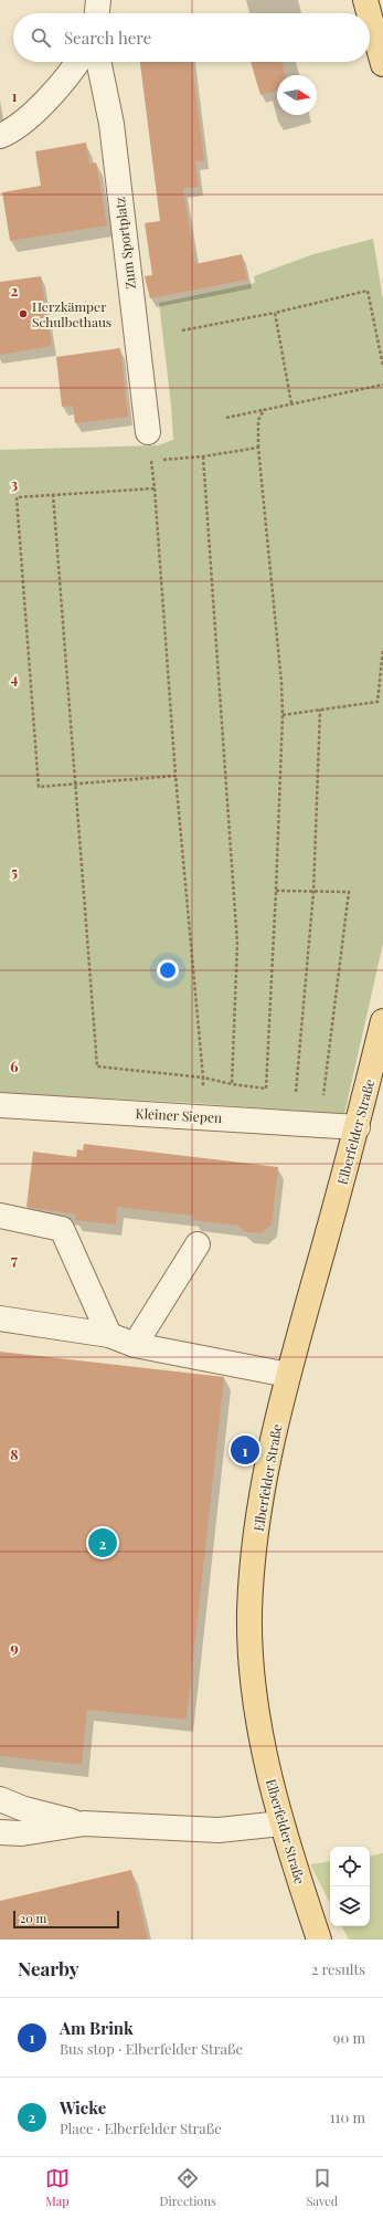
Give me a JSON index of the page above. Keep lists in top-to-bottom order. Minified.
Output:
{"streets":{"main road":["Elberfelder Straße"],"street":["Zum Sportplatz","Kleiner Siepen"]},"crossings":[["Kleiner Siepen","Elberfelder Straße"]],"places":["Herzkämper Schulbethaus"],"scale_bar":"20 m","north":"right","page":{"search":"Search here","pins":["1","2"],"scale":"20 m","heading":["Nearby","2 results"],"list":[{"mark":"1","name":"Am Brink","note":"Bus stop · Elberfelder Straße","value":"90 m"},{"mark":"2","name":"Wicke","note":"Place · Elberfelder Straße","value":"110 m"}],"nav":["Map","Directions","Saved"]},"grid":{"rows":["1","2","3","4","5","6","7","8","9"]}}
